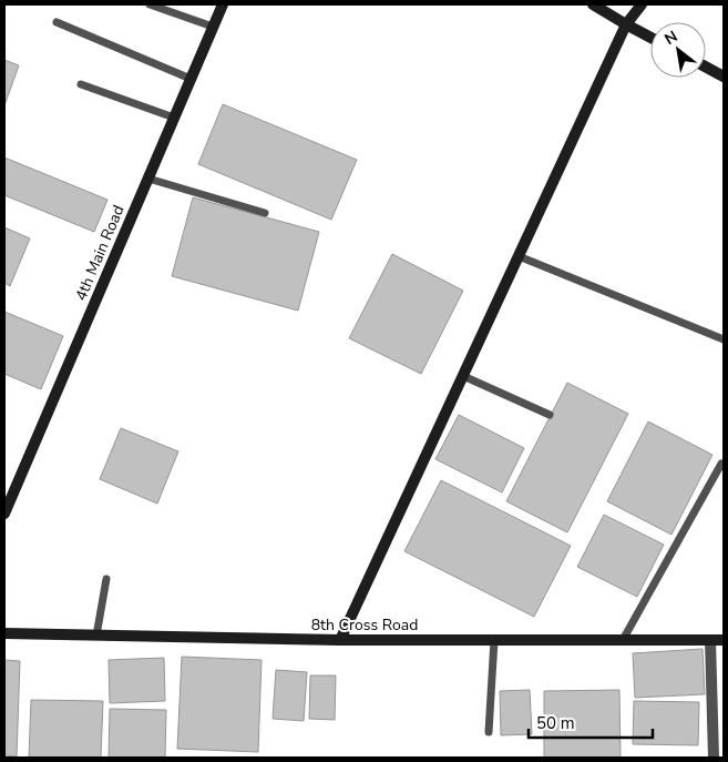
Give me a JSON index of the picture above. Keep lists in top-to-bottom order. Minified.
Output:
{"streets":{"street":["4th Main Road","8th Cross Road"]},"scale_bar":"50 m","north":"top left"}
